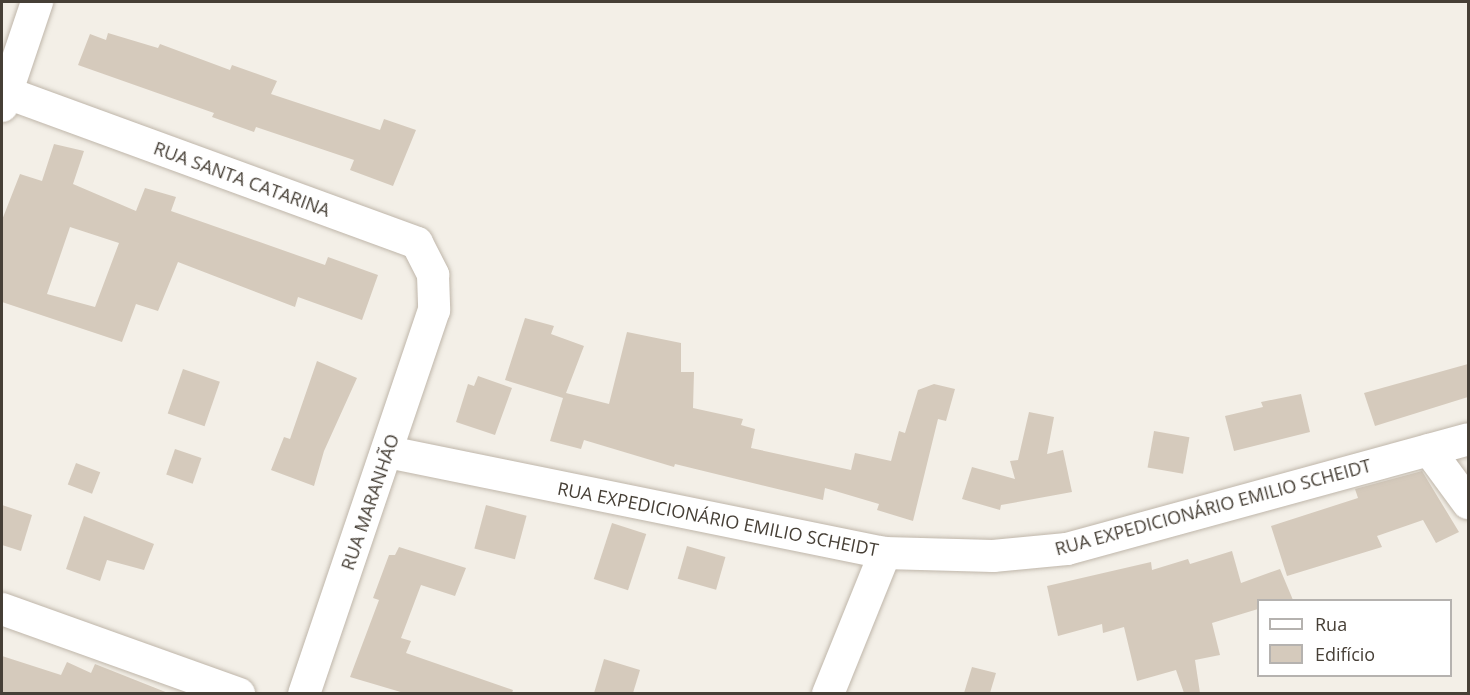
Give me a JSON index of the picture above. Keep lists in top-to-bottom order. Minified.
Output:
{"streets":{"street":["RUA SANTA CATARINA","RUA MARANHÃO","RUA EXPEDICIONÁRIO EMILIO SCHEIDT"]},"crossings":[["RUA SANTA CATARINA","RUA MARANHÃO"],["RUA MARANHÃO","RUA EXPEDICIONÁRIO EMILIO SCHEIDT"]],"legend":["Rua","Edifício"]}
